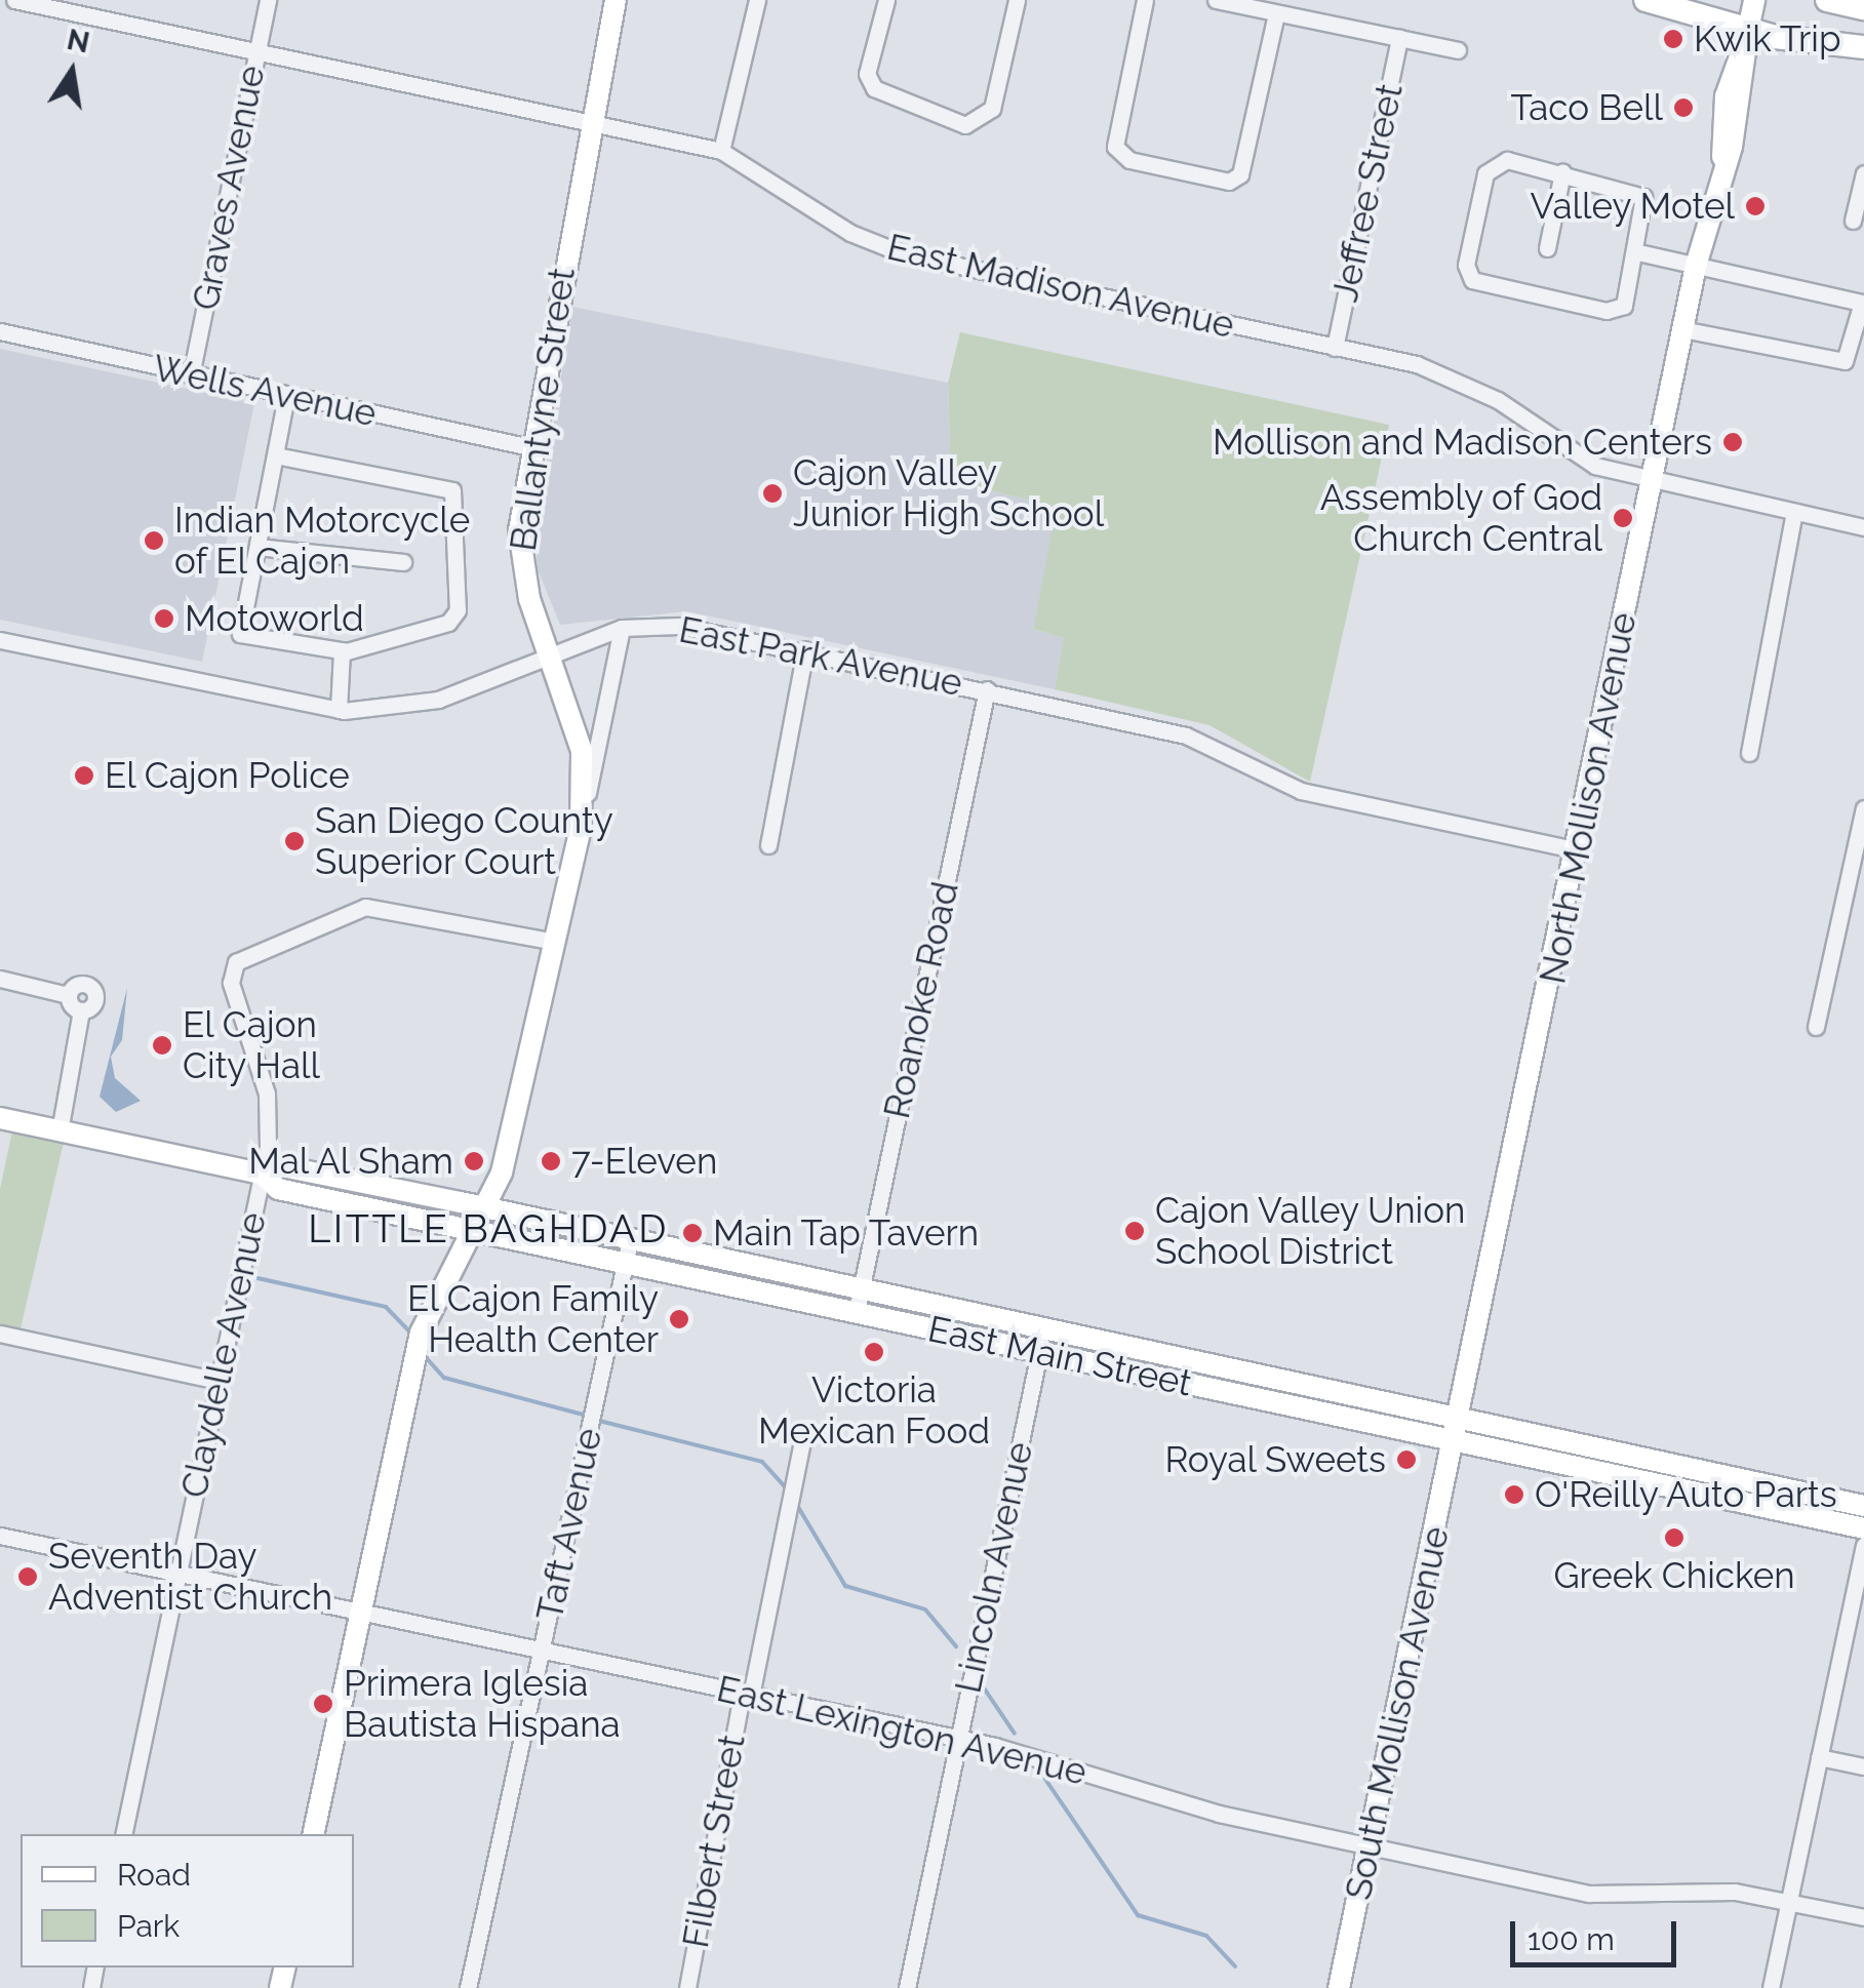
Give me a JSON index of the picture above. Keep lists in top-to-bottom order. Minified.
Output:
{"streets":{"main road":["Ballantyne Street","North Mollison Avenue","East Main Street","South Mollison Avenue"],"street":["Graves Avenue","Jeffree Street","East Madison Avenue","Wells Avenue","East Park Avenue","Roanoke Road","Claydelle Avenue","Taft Avenue","Lincoln Avenue","East Lexington Avenue","Filbert Street"]},"crossings":[["Graves Avenue","East Madison Avenue"],["Graves Avenue","Wells Avenue"],["Jeffree Street","East Madison Avenue"],["East Madison Avenue","Ballantyne Street"],["East Madison Avenue","North Mollison Avenue"],["Wells Avenue","Ballantyne Street"],["Ballantyne Street","East Park Avenue"],["Ballantyne Street","Claydelle Avenue"],["Ballantyne Street","East Main Street"],["Ballantyne Street","East Lexington Avenue"],["East Park Avenue","North Mollison Avenue"],["East Park Avenue","Roanoke Road"],["North Mollison Avenue","East Main Street"],["North Mollison Avenue","South Mollison Avenue"],["Roanoke Road","East Main Street"],["Claydelle Avenue","East Main Street"],["Claydelle Avenue","East Lexington Avenue"],["East Main Street","Taft Avenue"],["East Main Street","Lincoln Avenue"],["East Main Street","South Mollison Avenue"],["Taft Avenue","East Lexington Avenue"],["Lincoln Avenue","East Lexington Avenue"],["South Mollison Avenue","East Lexington Avenue"],["East Lexington Avenue","Filbert Street"]],"districts":["LITTLE BAGHDAD"],"places":["Kwik Trip","Taco Bell","Valley Motel","Mollison and Madison Centers","Cajon Valley Junior High School","Assembly of God Church Central","Indian Motorcycle of El Cajon","Motoworld","El Cajon Police","San Diego County Superior Court","El Cajon City Hall","Mal Al Sham","7-Eleven","Cajon Valley Union School District","Main Tap Tavern","El Cajon Family Health Center","Victoria Mexican Food","Royal Sweets","O'Reilly Auto Parts","Greek Chicken","Seventh Day Adventist Church","Primera Iglesia Bautista Hispana"],"legend":["Road","Park"],"scale_bar":"100 m","north":"top"}
